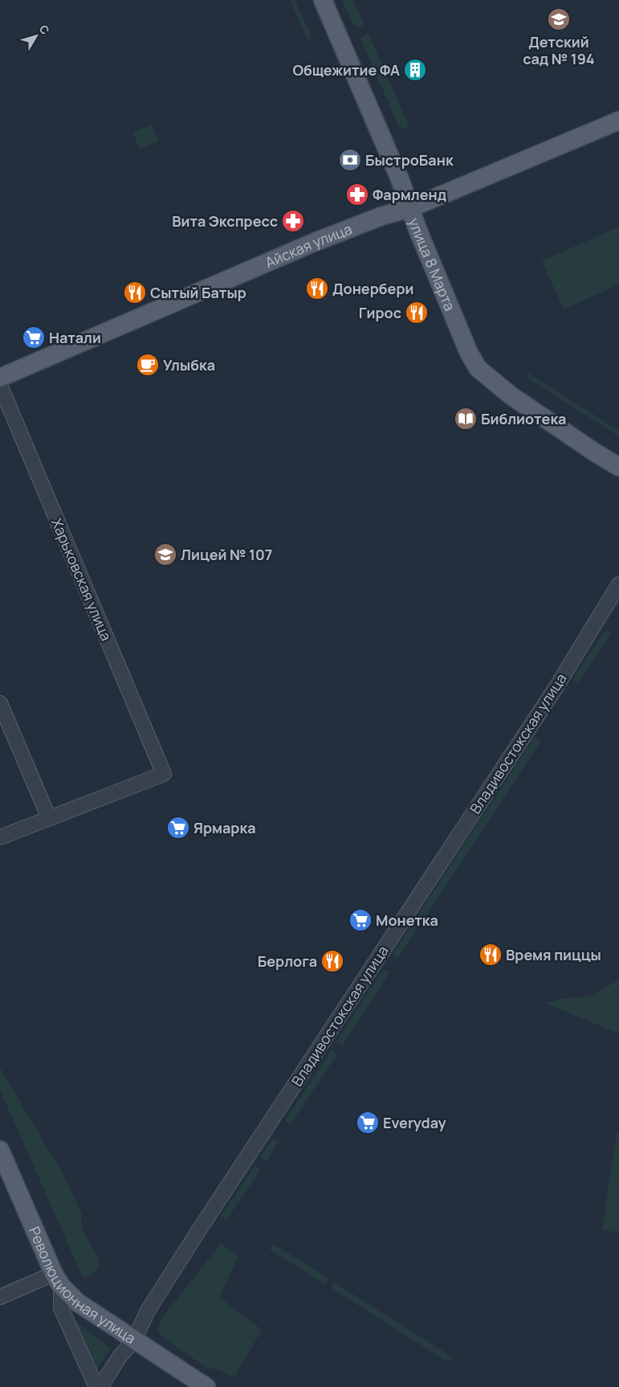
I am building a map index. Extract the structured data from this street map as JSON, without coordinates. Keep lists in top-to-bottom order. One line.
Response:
{"streets":{"main road":["Айская улица","улица 8 Марта","Революционная улица"],"street":["Харьковская улица","Владивостокская улица"]},"crossings":[["Айская улица","улица 8 Марта"],["Владивостокская улица","Революционная улица"]],"places":{"school or university":["Детский сад № 194","Лицей № 107"],"building":["Общежитие ФА"],"bank":["БыстроБанк"],"pharmacy":["Фармленд","Вита Экспресс"],"restaurant":["Донербери","Сытый Батыр","Гирос","Время пиццы","Берлога"],"supermarket":["Натали","Ярмарка","Монетка","Everyday"],"cafe":["Улыбка"],"library":["Библиотека"]},"north":"top right"}
